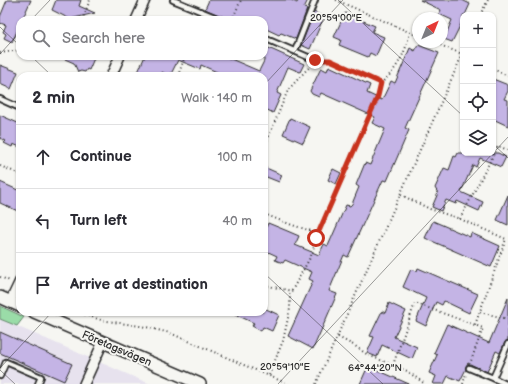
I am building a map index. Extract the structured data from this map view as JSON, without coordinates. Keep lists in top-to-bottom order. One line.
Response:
{"streets":{"street":["Företagsvägen"]},"north":"top right","page":{"map_buttons":["+","−"],"search":"Search here","heading":["2 min","Walk · 140 m"],"list":[["Continue","100 m"],["Turn left","40 m"],"Arrive at destination"]},"coordinates":["20°59'00\"E","20°59'10\"E","64°44'20\"N"]}
